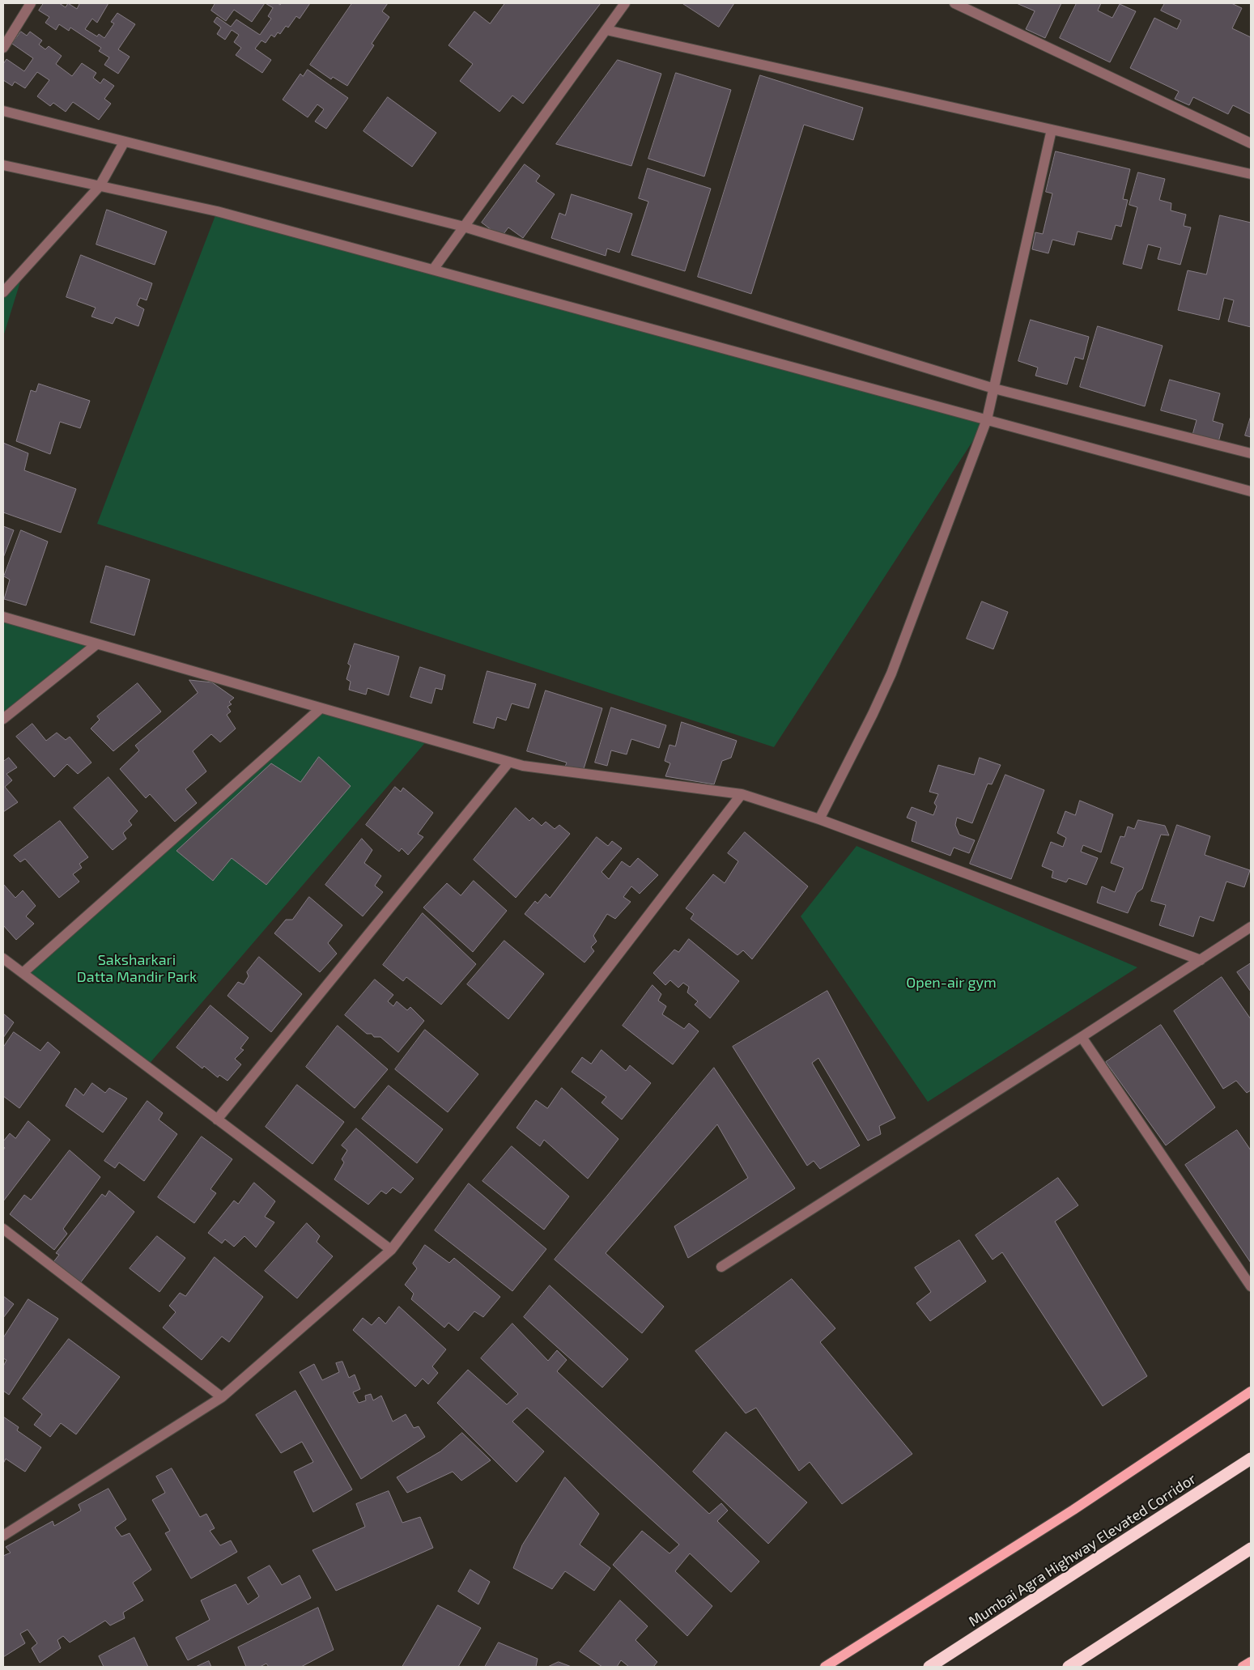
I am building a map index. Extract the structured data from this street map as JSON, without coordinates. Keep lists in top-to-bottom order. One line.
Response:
{"streets":{"highway":["Mumbai Agra Highway Elevated Corridor"]},"parks":["Saksharkari Datta Mandir Park","Open-air gym"]}
